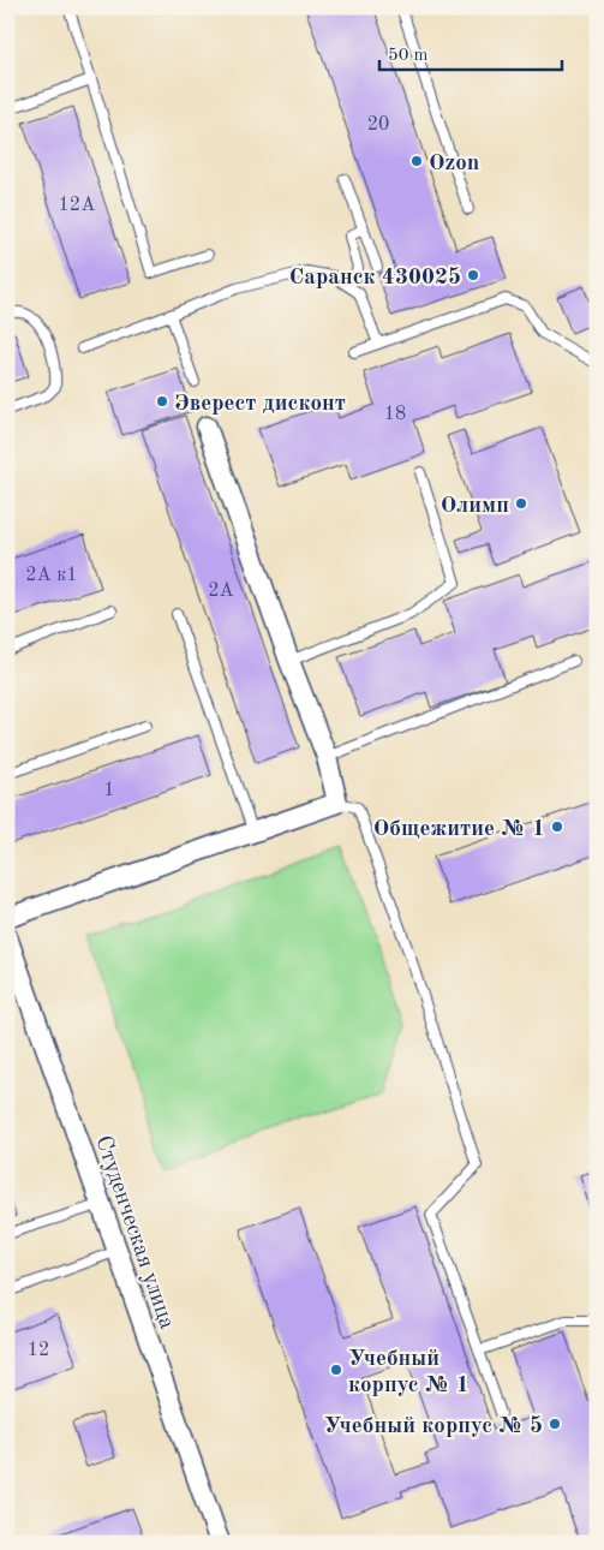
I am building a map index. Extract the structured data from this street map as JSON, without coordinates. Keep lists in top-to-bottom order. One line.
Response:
{"streets":{"street":["Студенческая улица"]},"places":["Ozon","Саранск 430025","Эверест дисконт","Олимп","Общежитие № 1","Учебный корпус № 1","Учебный корпус № 5"],"house_numbers":["20","12А","18","2А к1","2А","1","12"],"scale_bar":"50 m"}
